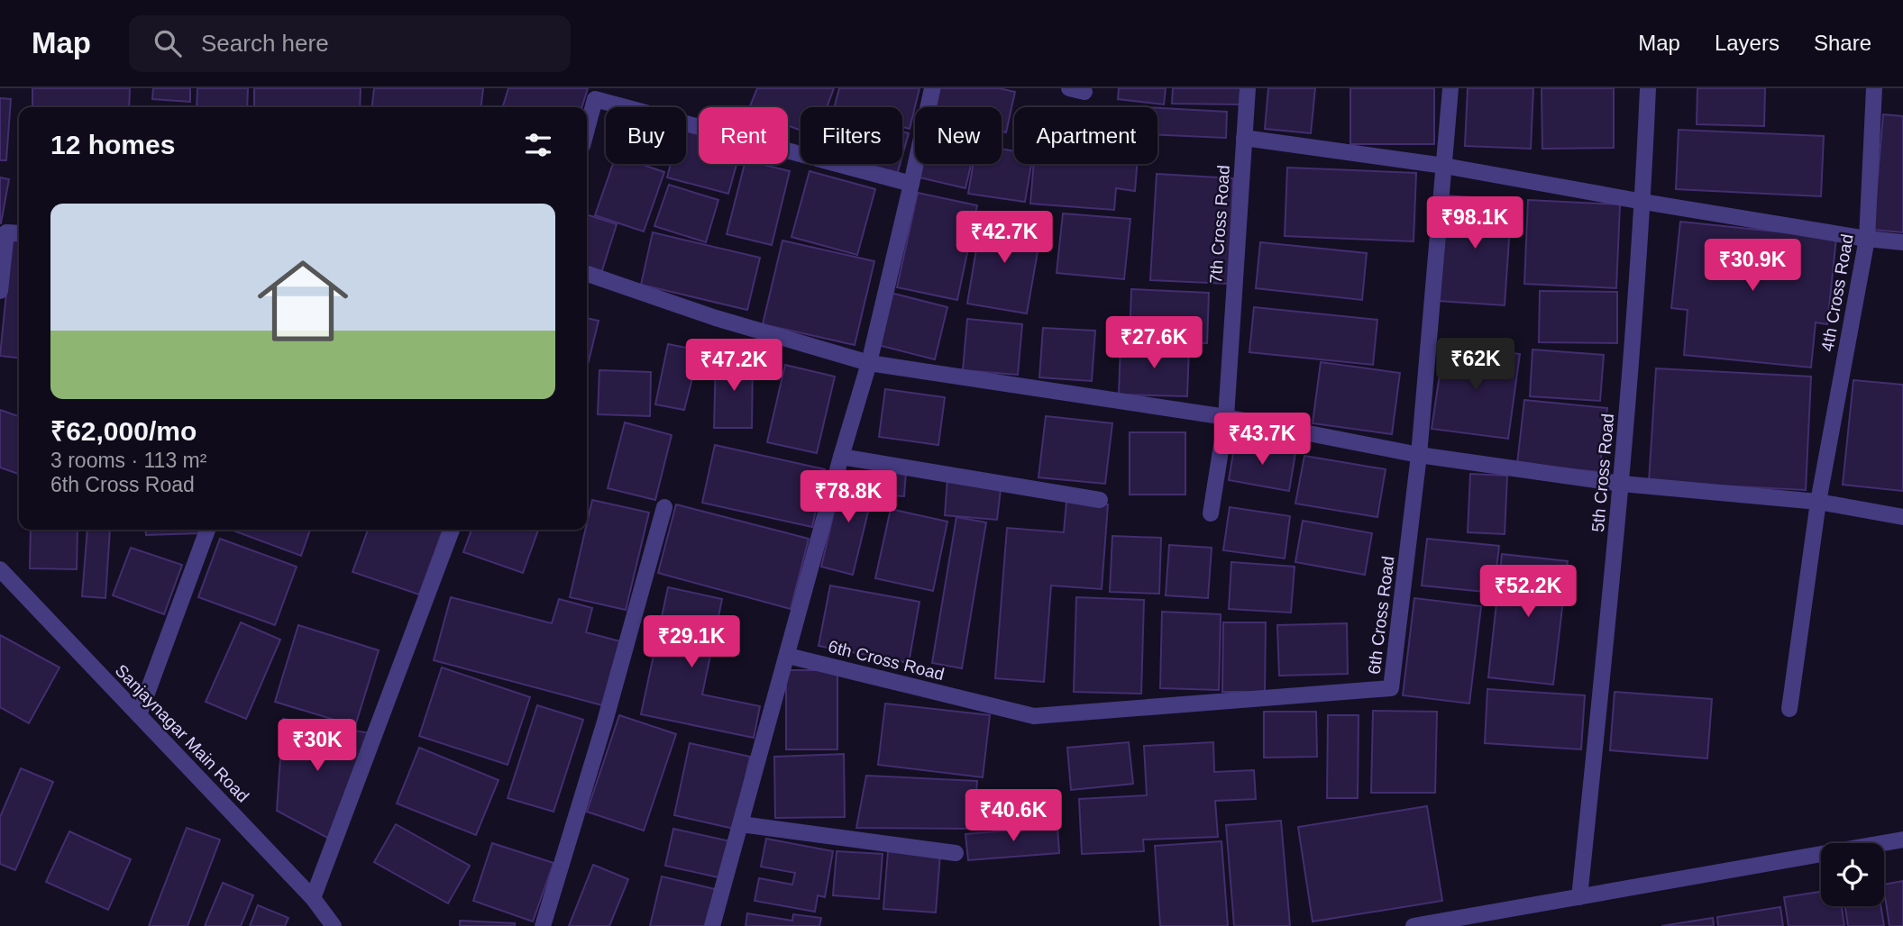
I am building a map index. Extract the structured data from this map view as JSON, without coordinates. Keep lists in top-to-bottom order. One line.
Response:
{"streets":{"street":["7th Cross Road","4th Cross Road","5th Cross Road","6th Cross Road","Sanjaynagar Main Road"]},"page":{"header":"Map","search":"Search here","nav":["Map","Layers","Share"],"chip":["Buy","Rent","Filters","New","Apartment"],"heading":"12 homes","list":[{"name":"₹62,000/mo","note":"3 rooms · 113 m² · 6th Cross Road"}],"price":["₹98.1K","₹42.7K","₹30.9K","₹27.6K","₹62K","₹47.2K","₹43.7K","₹78.8K","₹52.2K","₹29.1K","₹30K","₹40.6K"]}}
